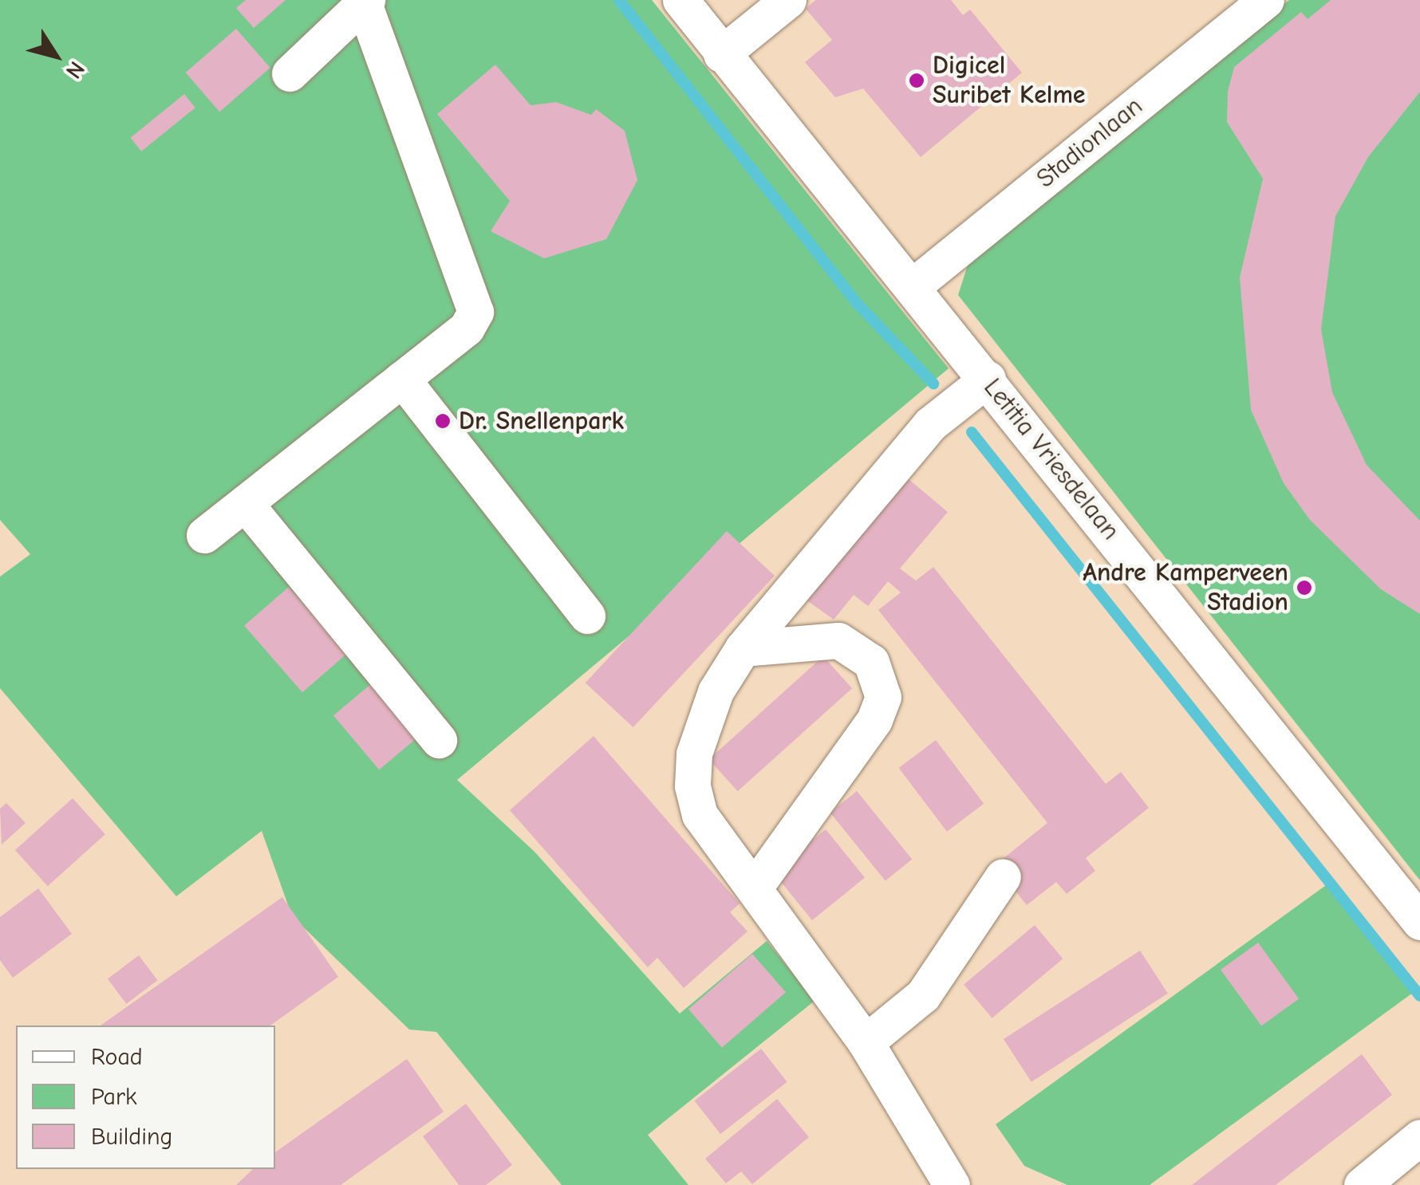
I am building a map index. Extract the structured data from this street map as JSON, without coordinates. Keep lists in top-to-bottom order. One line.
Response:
{"streets":{"street":["Stadionlaan","Letitia Vriesdelaan"]},"crossings":[["Stadionlaan","Letitia Vriesdelaan"]],"places":["Digicel Suribet Kelme","Dr. Snellenpark","Andre Kamperveen Stadion"],"legend":["Road","Park","Building"],"north":"bottom right"}
